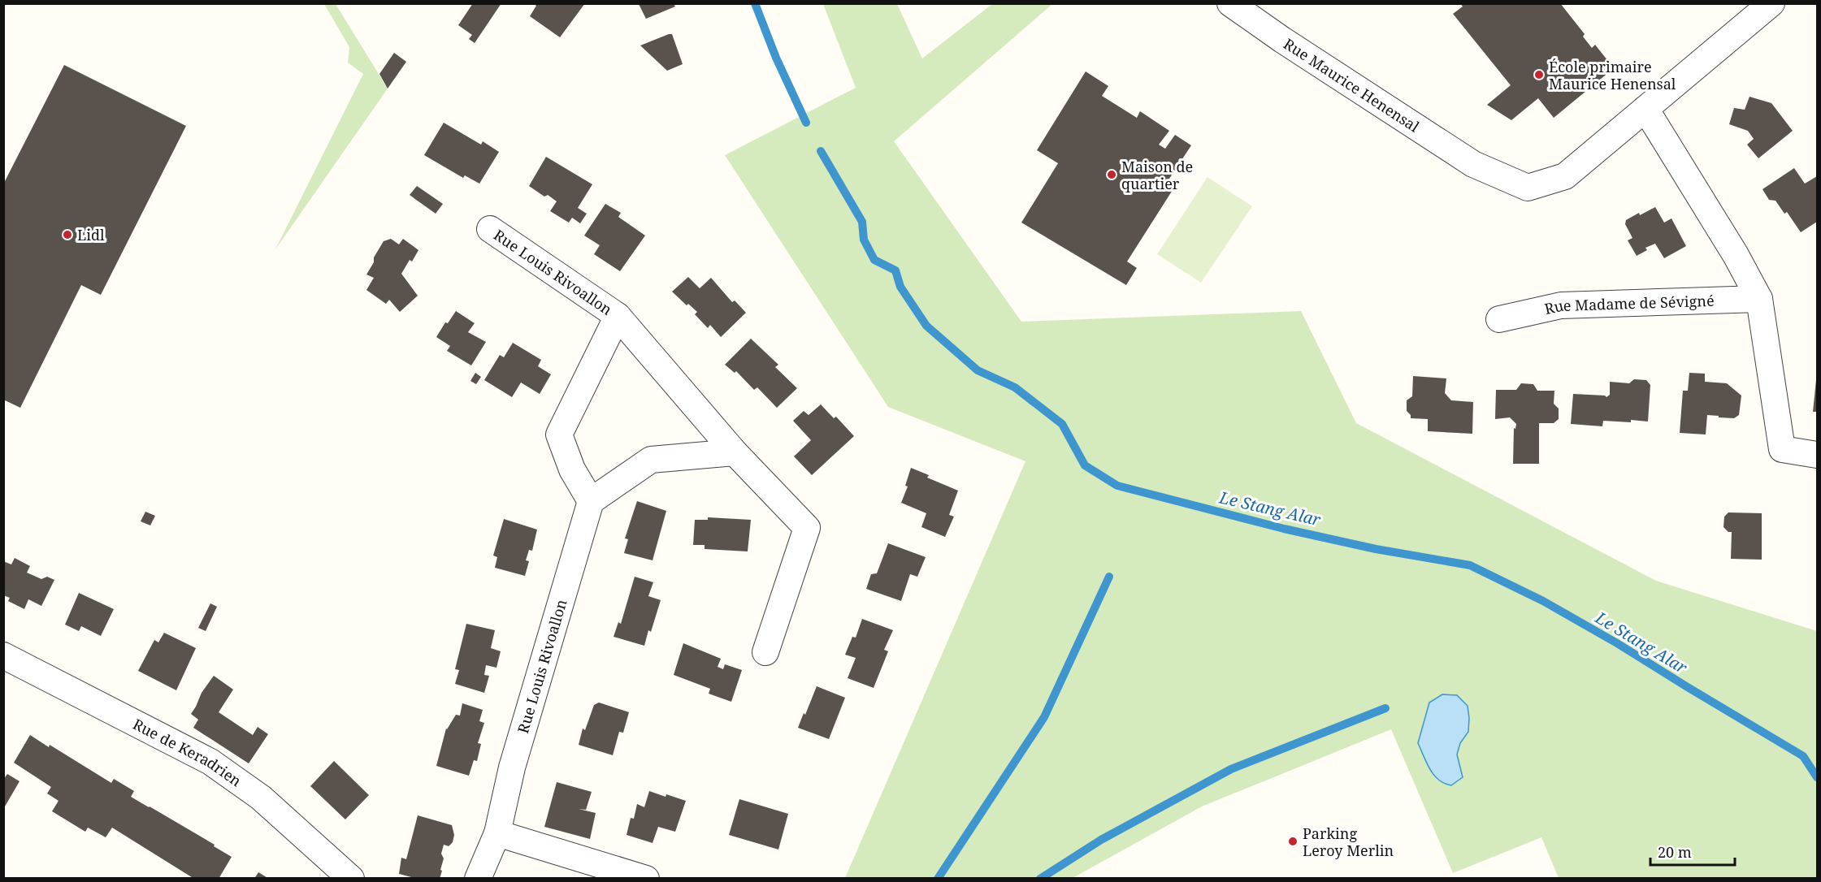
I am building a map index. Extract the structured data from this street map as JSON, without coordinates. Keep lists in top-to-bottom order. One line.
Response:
{"streets":{"street":["Rue Maurice Henensal","Rue Louis Rivoallon","Rue Madame de Sévigné","Rue de Keradrien"]},"water":["Le Stang Alar"],"places":["École primaire Maurice Henensal","Maison de quartier","Lidl","Parking Leroy Merlin"],"scale_bar":"20 m"}
